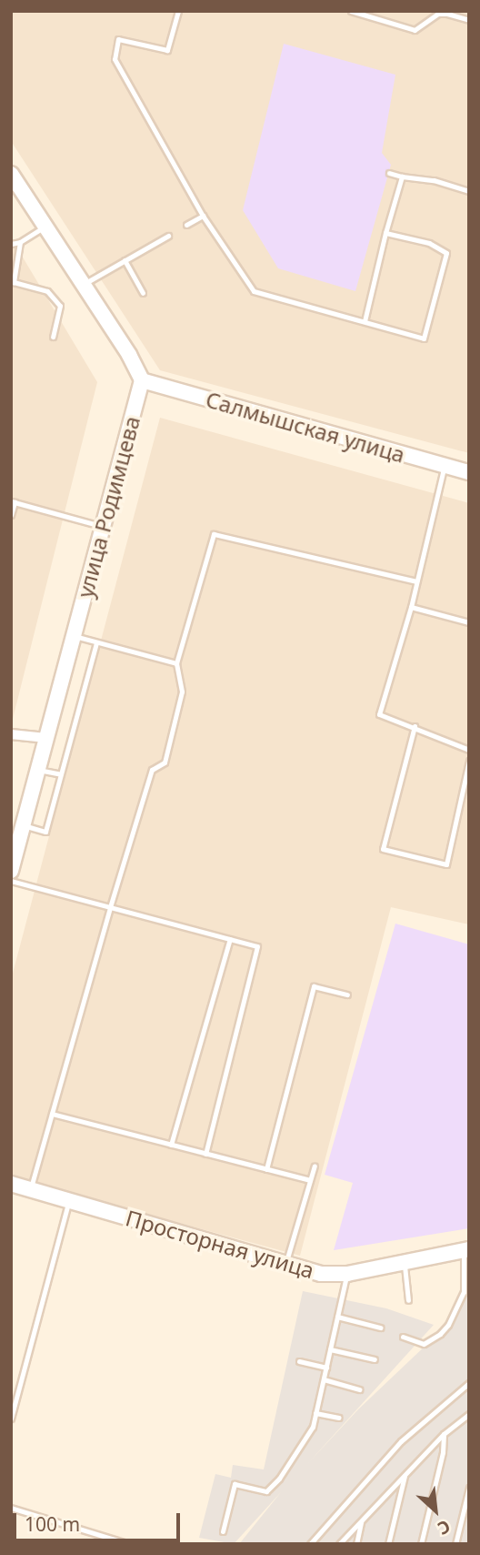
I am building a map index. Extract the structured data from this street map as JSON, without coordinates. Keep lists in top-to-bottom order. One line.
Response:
{"streets":{"street":["Салмышская улица","улица Родимцева","Просторная улица"]},"crossings":[["Салмышская улица","улица Родимцева"]],"scale_bar":"100 m","north":"bottom right"}
